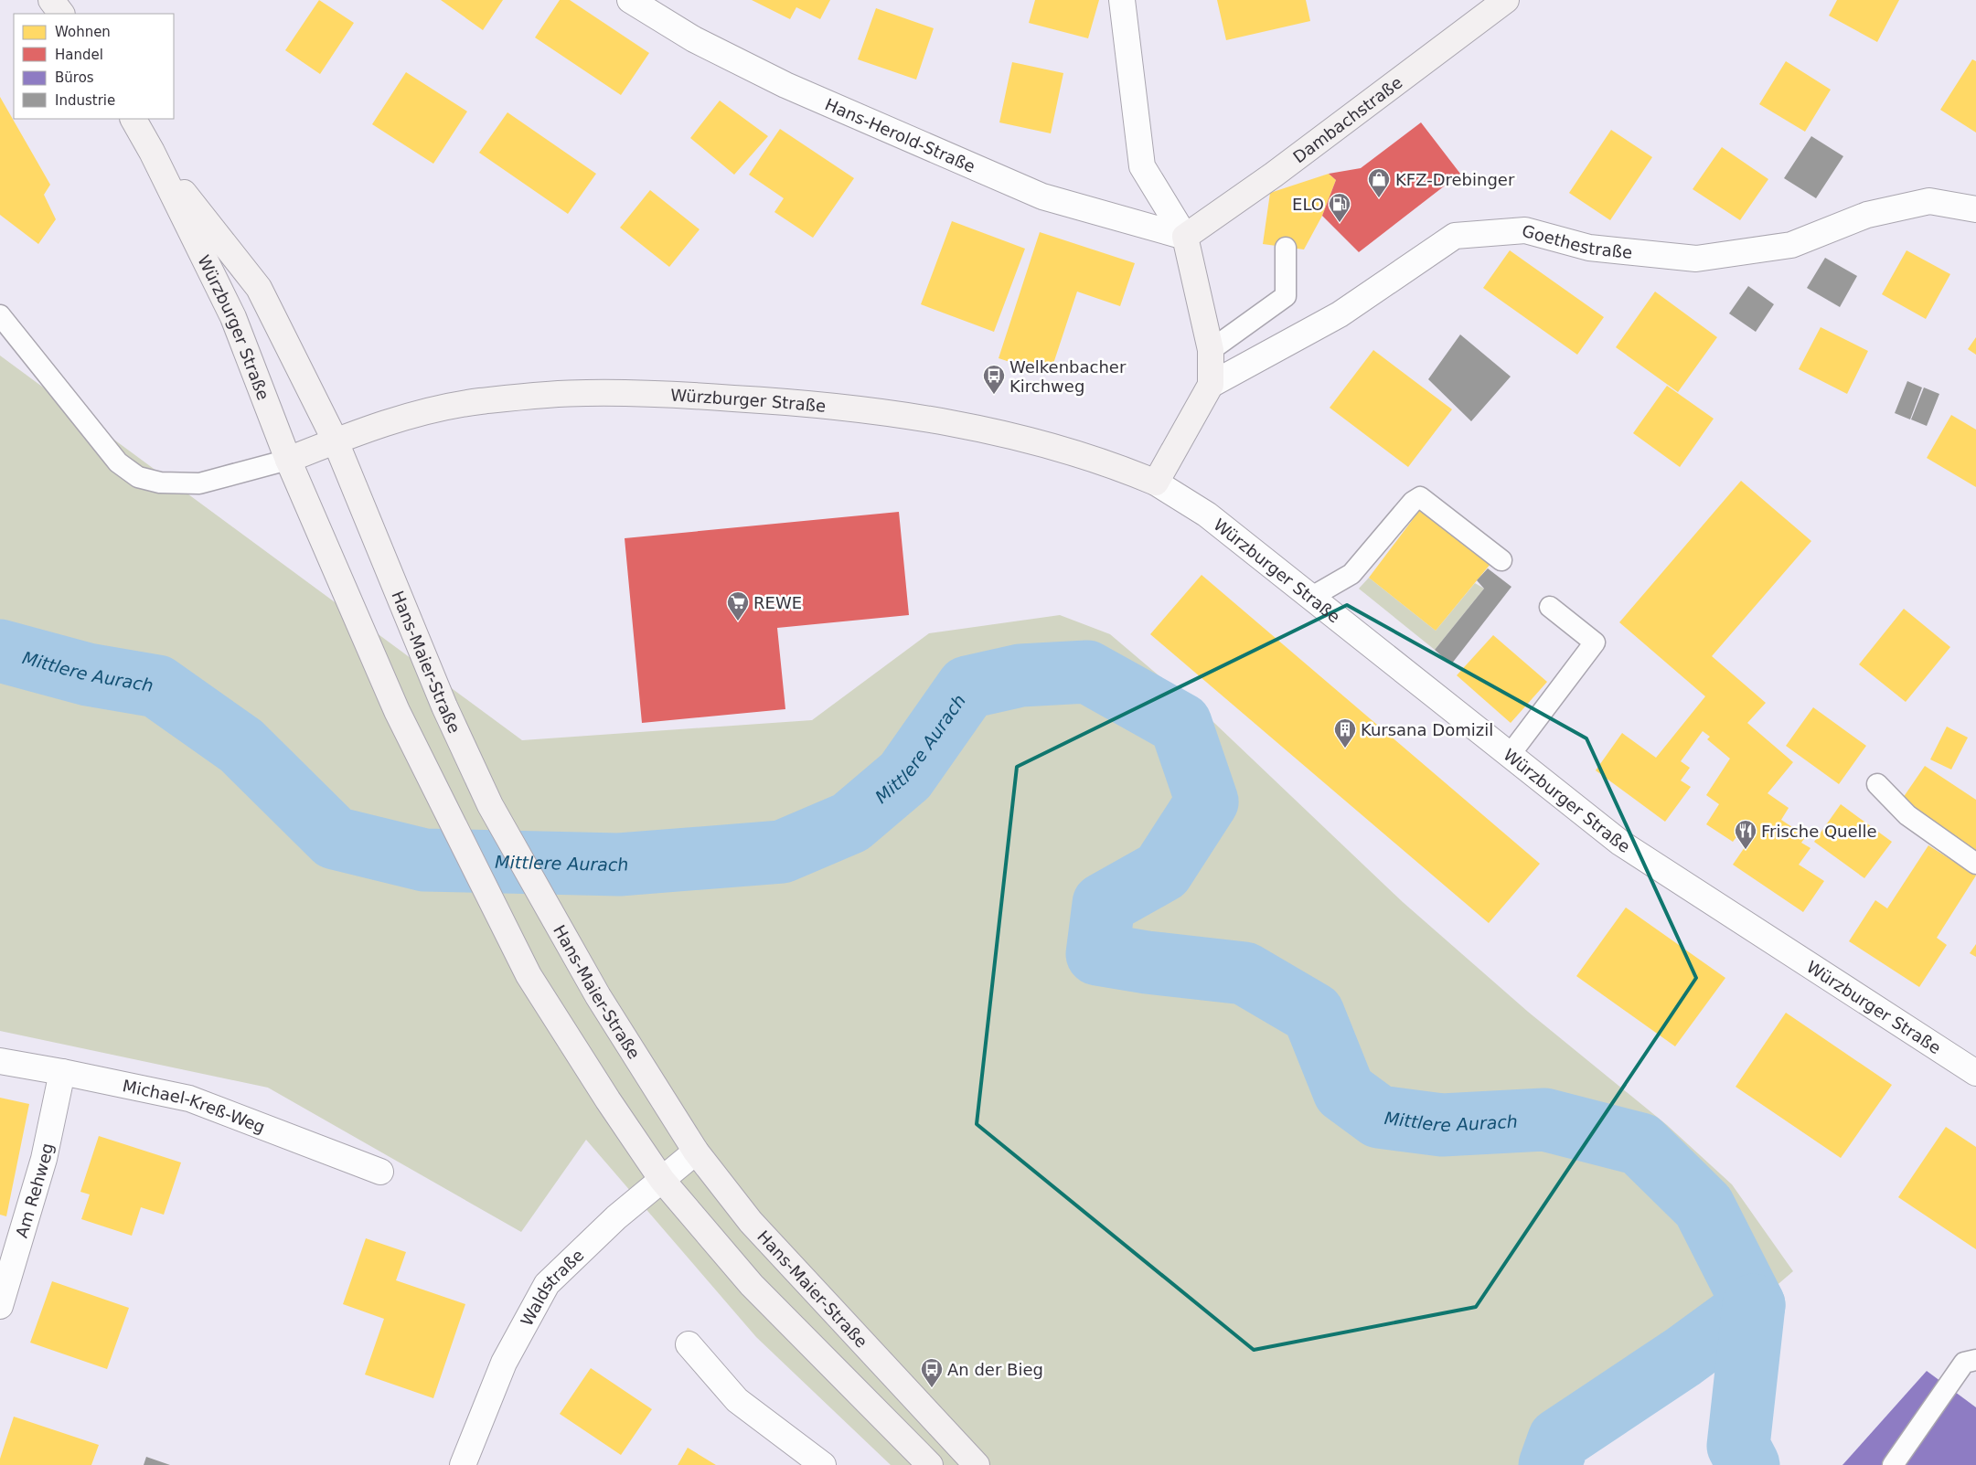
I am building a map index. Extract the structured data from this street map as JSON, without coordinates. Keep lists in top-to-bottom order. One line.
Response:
{"streets":{"street":["Dambachstraße","Hans-Herold-Straße","Goethestraße","Würzburger Straße","Hans-Maier-Straße","Michael-Kreß-Weg","Am Rehweg","Waldstraße"]},"crossings":[["Dambachstraße","Hans-Herold-Straße"],["Würzburger Straße","Hans-Maier-Straße"],["Hans-Maier-Straße","Waldstraße"],["Michael-Kreß-Weg","Am Rehweg"]],"water":["Mittlere Aurach"],"places":{"shop":["KFZ-Drebinger"],"fuel station":["ELO"],"bus stop":["Welkenbacher Kirchweg","An der Bieg"],"supermarket":["REWE"],"building":["Kursana Domizil"],"restaurant":["Frische Quelle"]},"legend":["Wohnen","Handel","Büros","Industrie"]}
